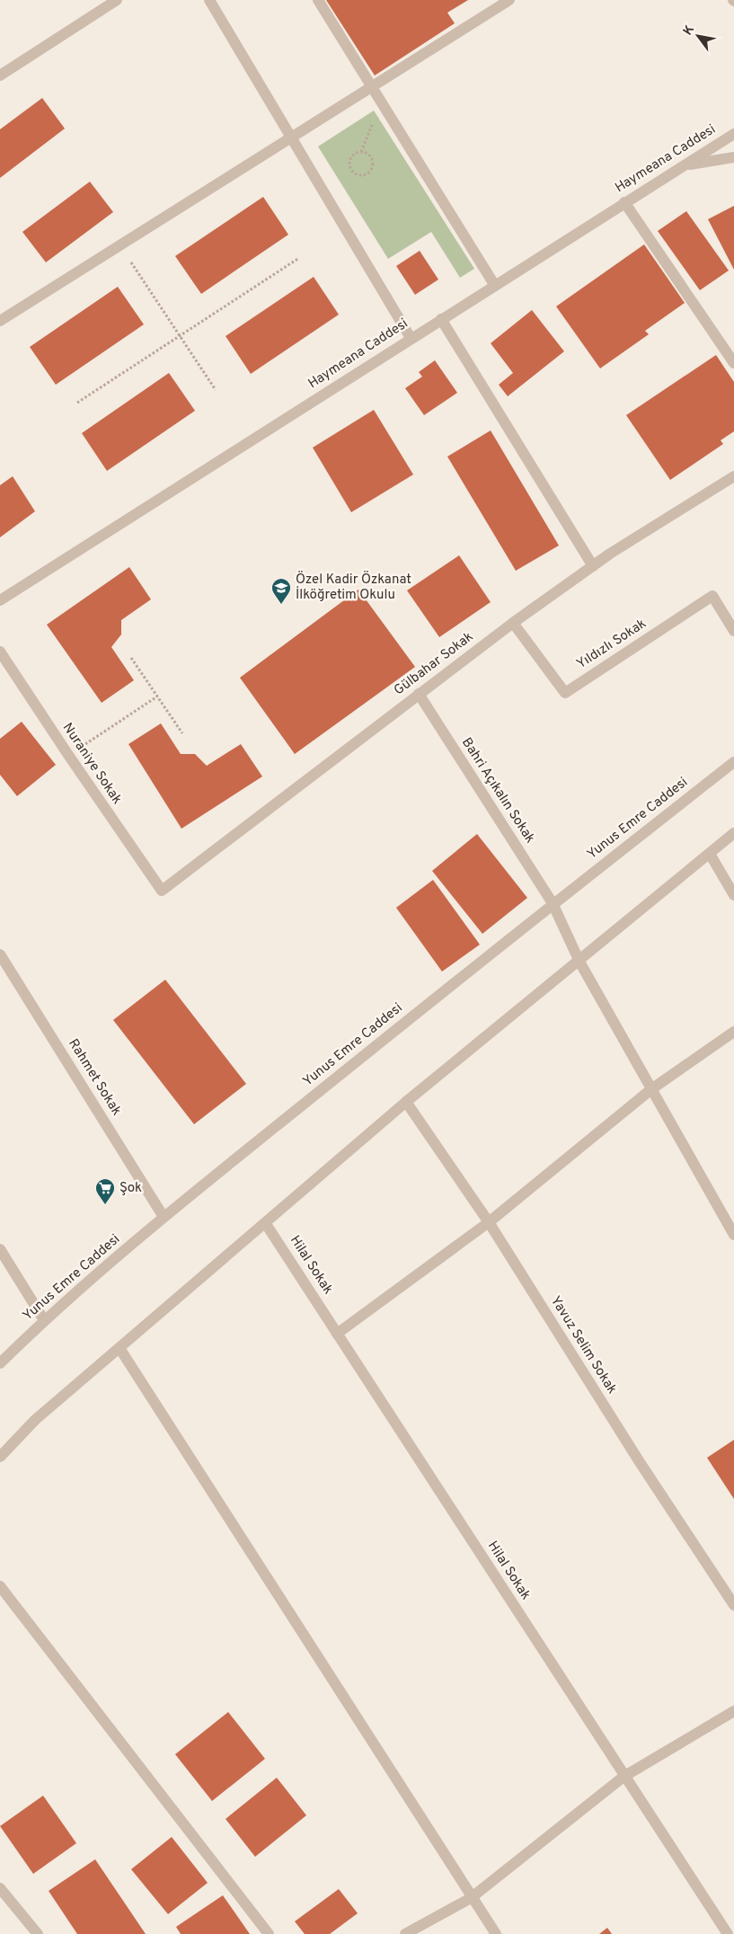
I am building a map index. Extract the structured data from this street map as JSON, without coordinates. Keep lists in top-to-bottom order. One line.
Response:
{"streets":{"street":["Haymeana Caddesi","Yıldızlı Sokak","Gülbahar Sokak","Nuraniye Sokak","Bahri Açıkalın Sokak","Yunus Emre Caddesi","Rahmet Sokak","Hilal Sokak","Yavuz Selim Sokak"]},"crossings":[["Yıldızlı Sokak","Gülbahar Sokak"],["Gülbahar Sokak","Nuraniye Sokak"],["Gülbahar Sokak","Bahri Açıkalın Sokak"],["Bahri Açıkalın Sokak","Yunus Emre Caddesi"],["Yunus Emre Caddesi","Rahmet Sokak"]],"places":{"school or university":["Özel Kadir Özkanat İlköğretim Okulu"],"supermarket":["Şok"]},"north":"top left"}
